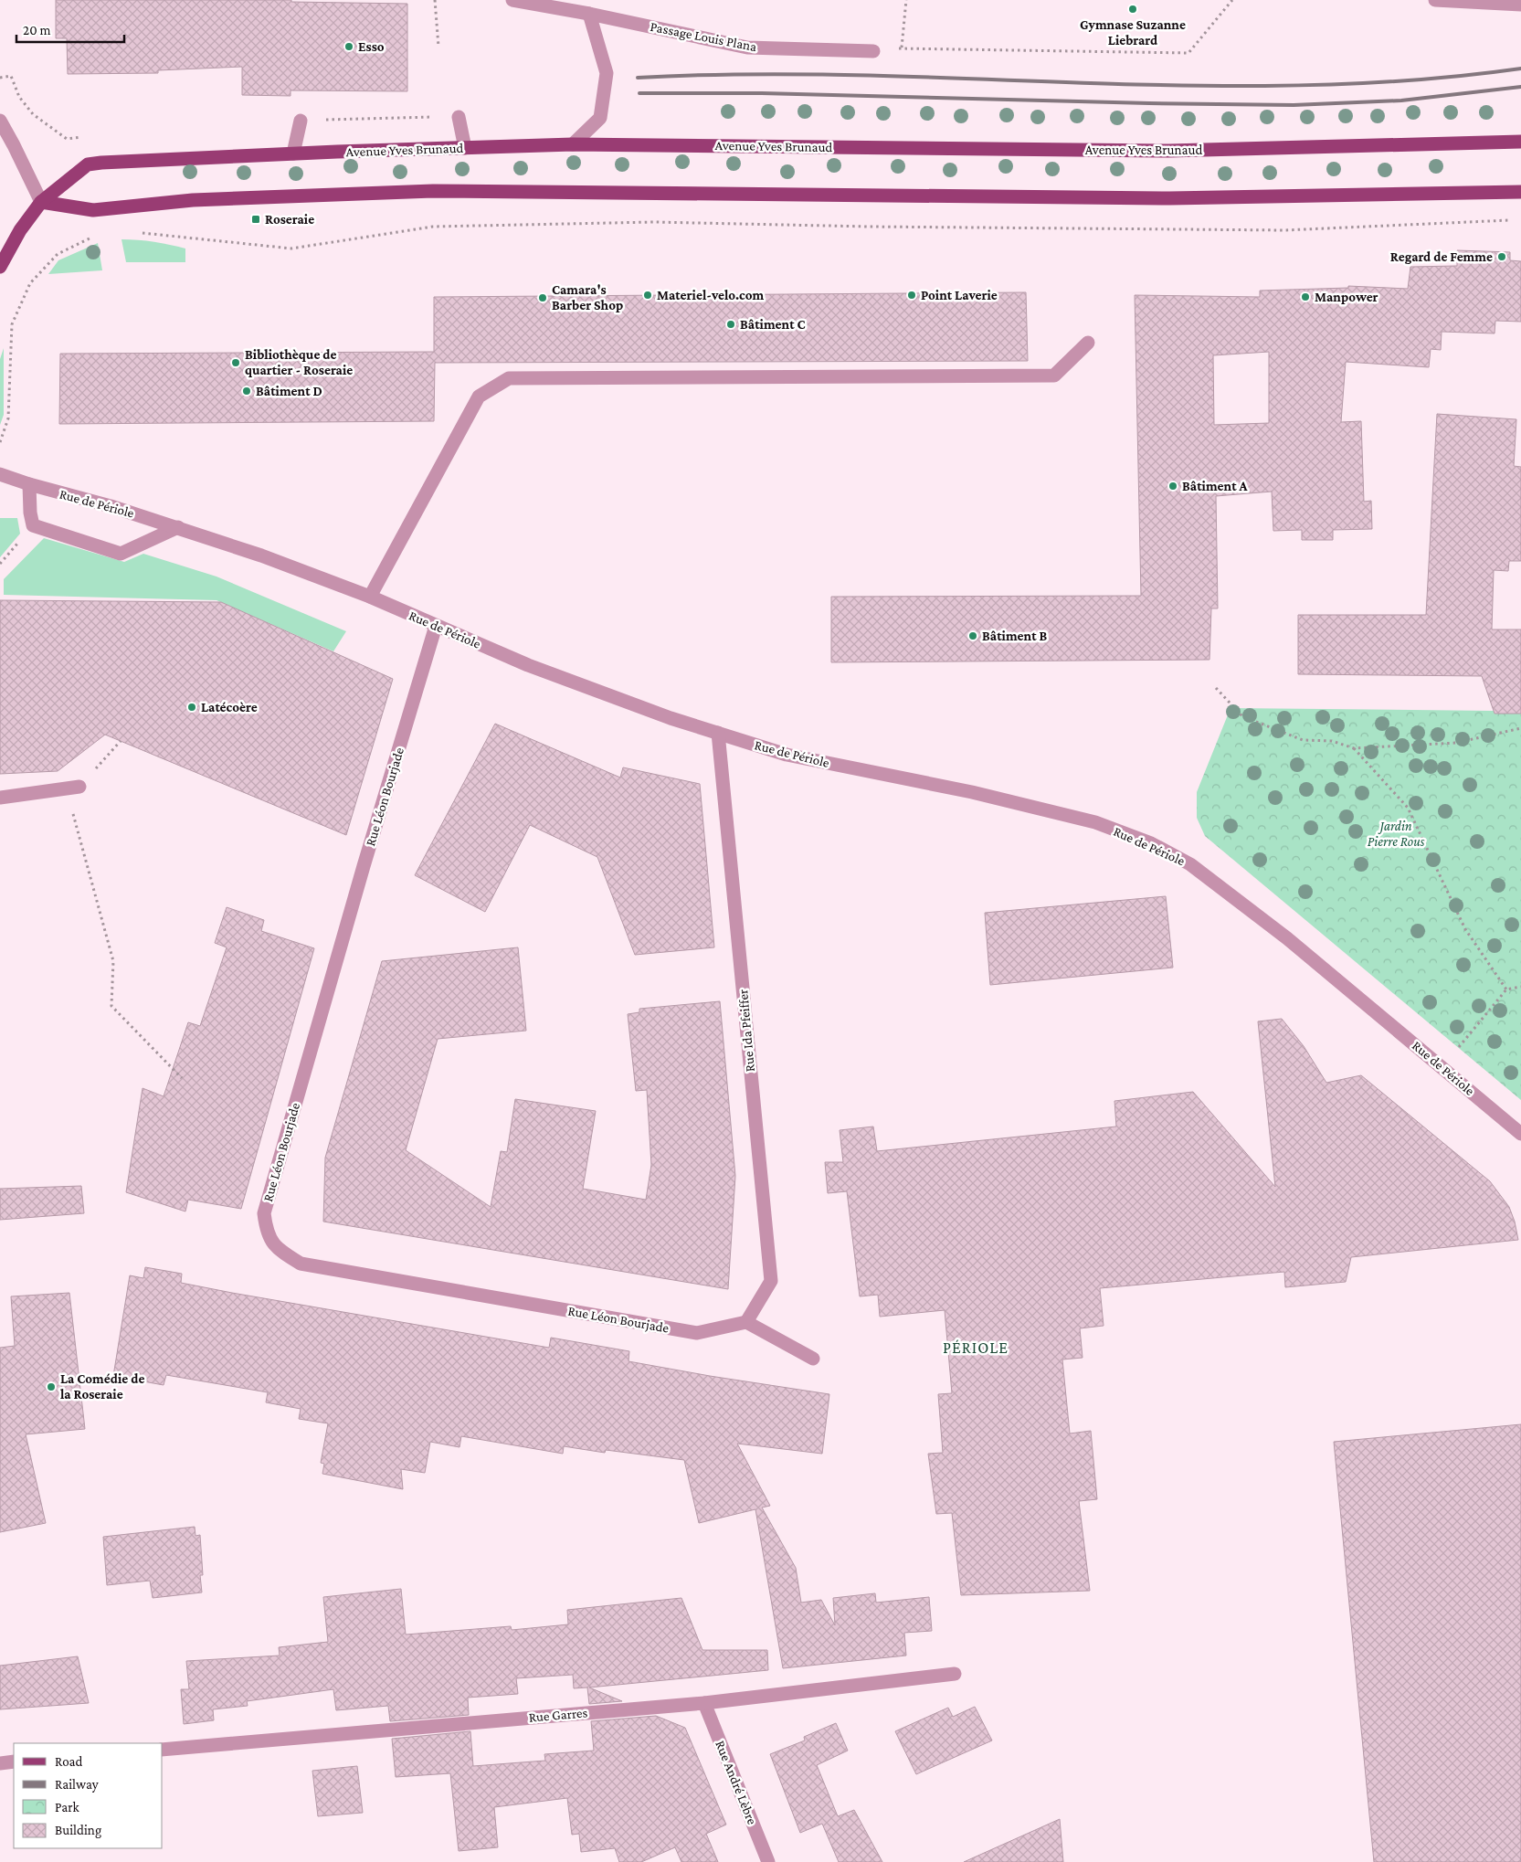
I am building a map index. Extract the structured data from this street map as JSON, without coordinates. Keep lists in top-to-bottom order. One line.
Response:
{"streets":{"main road":["Avenue Yves Brunaud"],"street":["Passage Louis Plana","Rue de Périole","Rue Léon Bourjade","Rue Ida Pfeiffer","Rue Garres","Rue André Lèbre"]},"crossings":[["Rue de Périole","Rue Léon Bourjade"],["Rue de Périole","Rue Ida Pfeiffer"],["Rue Léon Bourjade","Rue Ida Pfeiffer"],["Rue Garres","Rue André Lèbre"]],"districts":["PÉRIOLE"],"parks":["Jardin Pierre Rous"],"places":{"other":["Gymnase Suzanne Liebrard","Esso","Regard de Femme","Materiel-velo.com","Point Laverie","Manpower","Camara's Barber Shop","Bâtiment C","Bibliothèque de quartier - Roseraie","Bâtiment D","Bâtiment A","Bâtiment B","Latécoère","La Comédie de la Roseraie"],"transit":["Roseraie"]},"legend":["Road","Railway","Park","Building"],"scale_bar":"20 m"}
